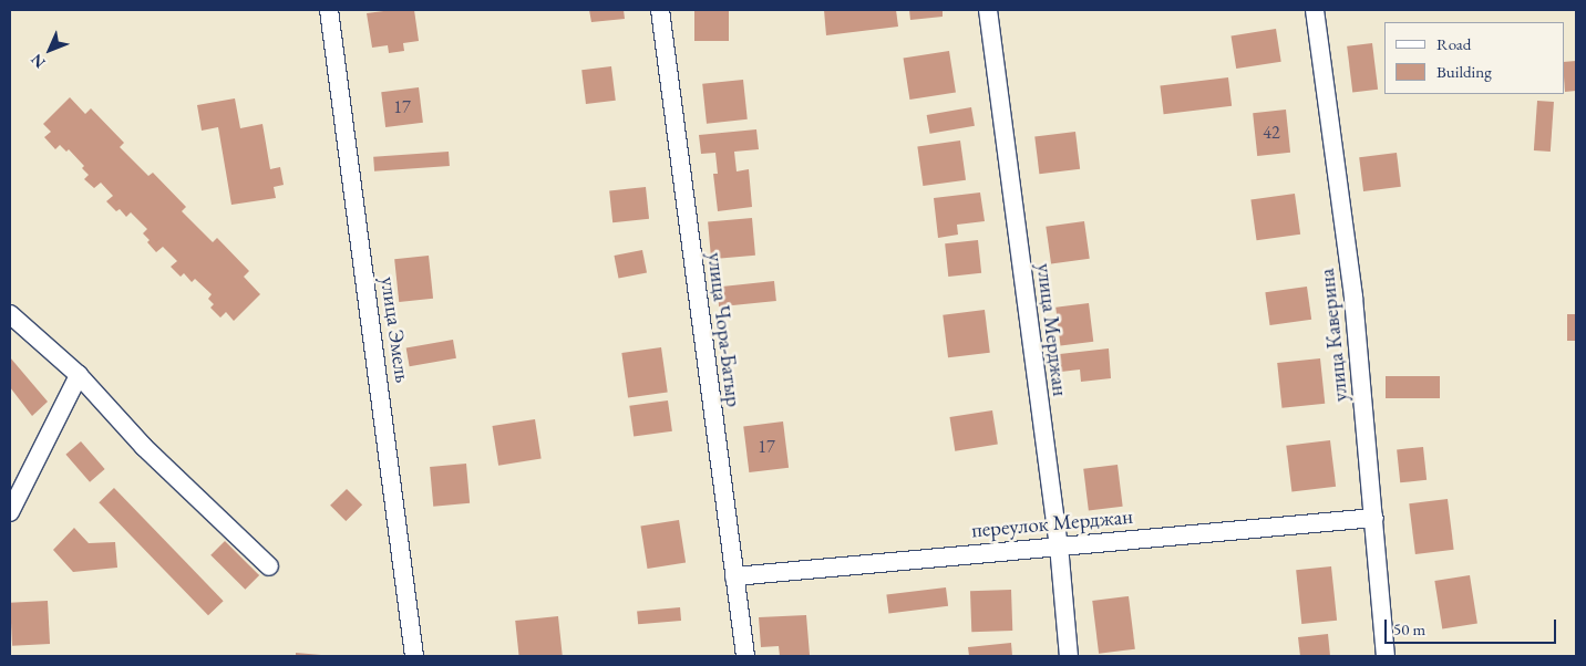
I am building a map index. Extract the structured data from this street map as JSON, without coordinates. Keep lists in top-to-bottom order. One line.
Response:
{"streets":{"street":["улица Эмель","улица Чора-Батыр","улица Мерджан","улица Каверина","переулок Мерджан"]},"crossings":[["улица Чора-Батыр","переулок Мерджан"],["улица Мерджан","переулок Мерджан"],["улица Каверина","переулок Мерджан"]],"house_numbers":["17","42","17"],"legend":["Road","Building"],"scale_bar":"50 m","north":"bottom left"}
